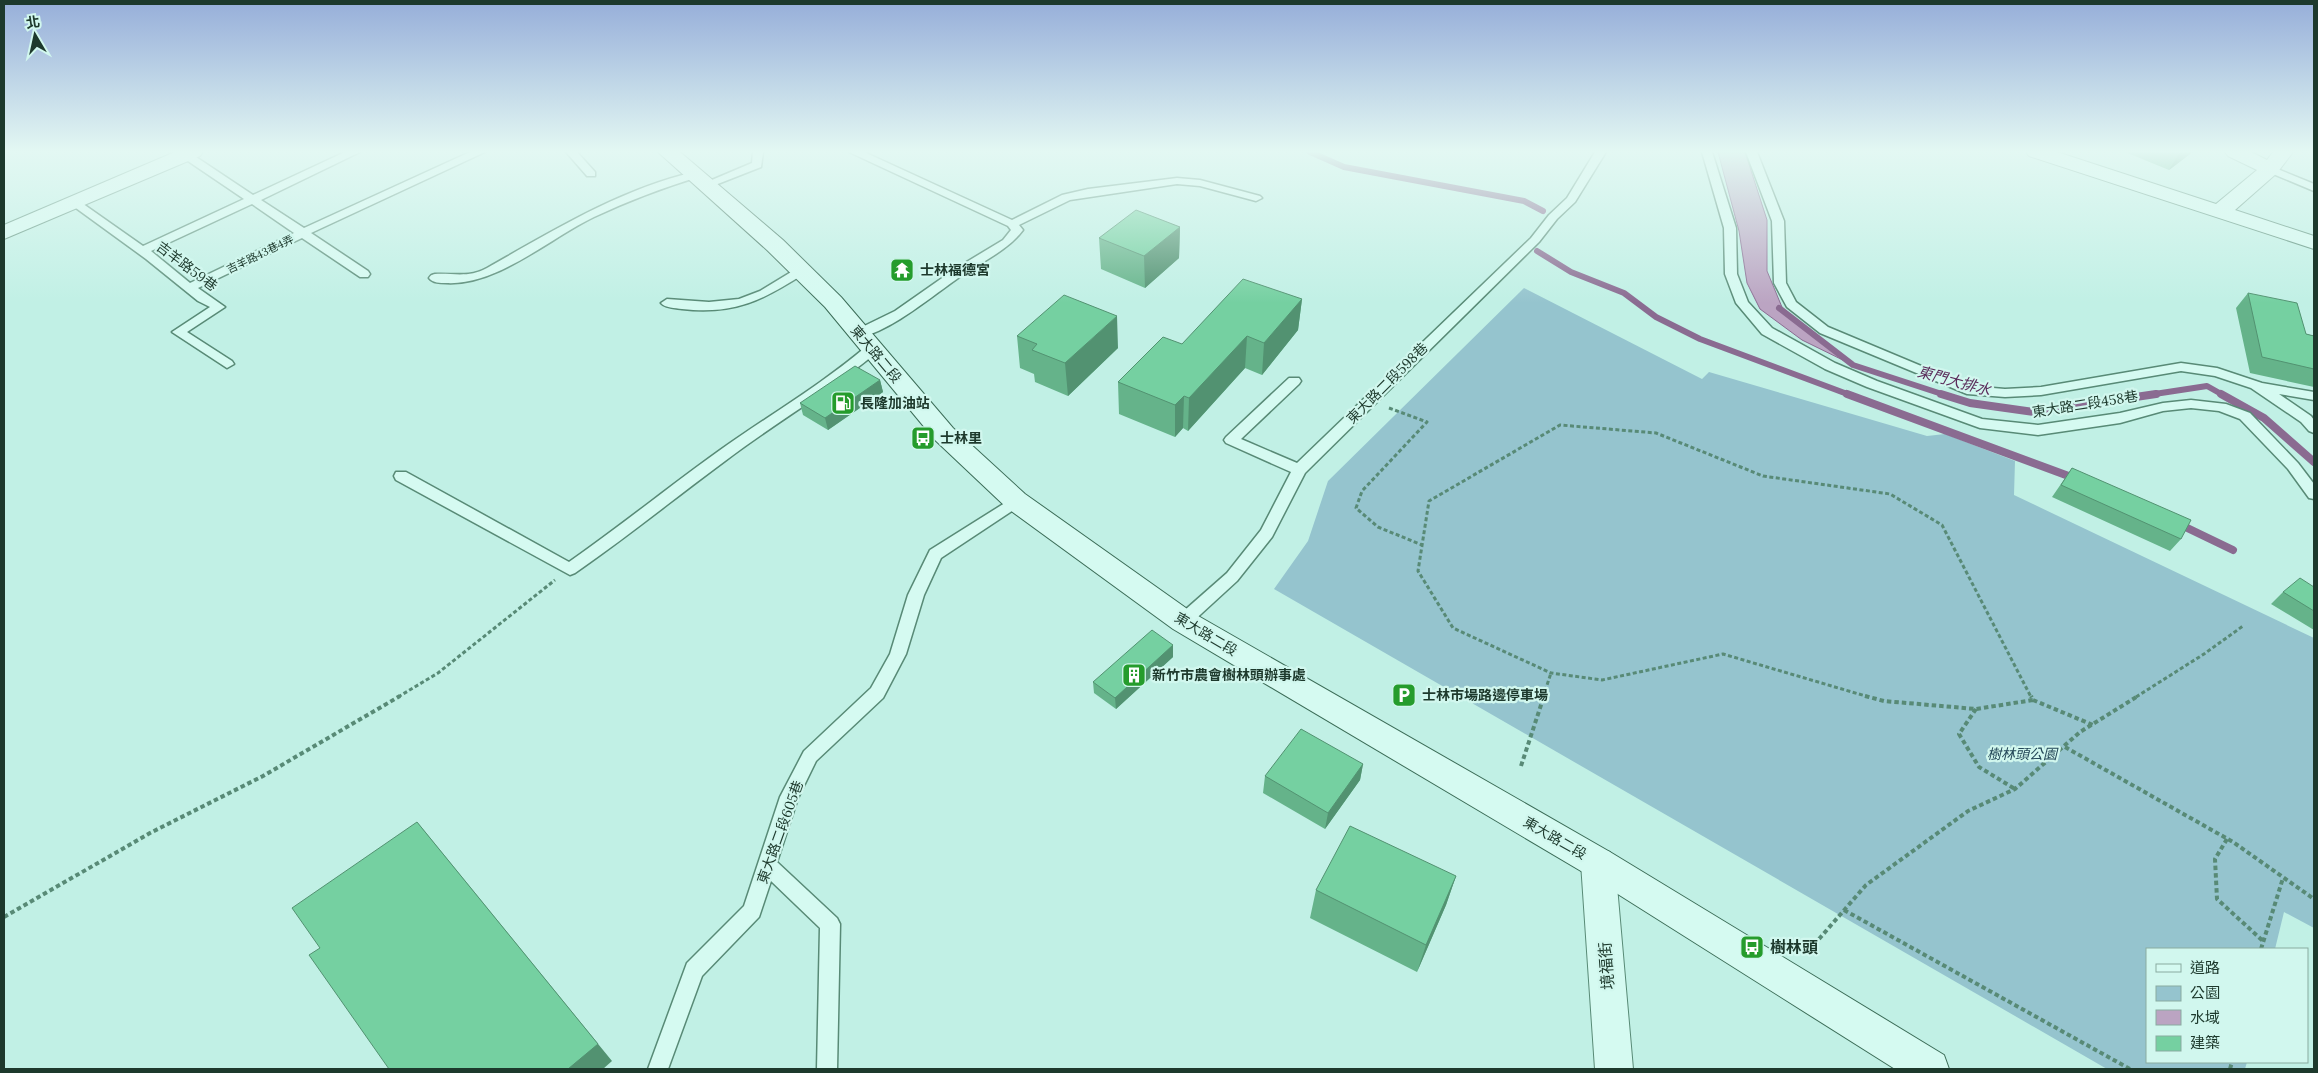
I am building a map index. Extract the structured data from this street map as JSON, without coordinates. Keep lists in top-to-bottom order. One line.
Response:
{"streets":{"main road":["東大路二段","境福街"],"lane":["吉羊路43巷4弄","吉羊路59巷","東大路二段598巷","東大路二段458巷","東大路二段605巷"]},"crossings":[["吉羊路43巷4弄","吉羊路59巷"],["東大路二段","東大路二段598巷"],["東大路二段","東大路二段605巷"],["東大路二段","境福街"]],"water":["東門大排水"],"parks":["樹林頭公園"],"places":{"temple":["士林福德宮"],"fuel station":["長隆加油站"],"bus stop":["士林里","樹林頭"],"building":["新竹市農會樹林頭辦事處"],"parking":["士林市場路邊停車場"]},"legend":["道路","公園","水域","建築"],"north":"top"}
